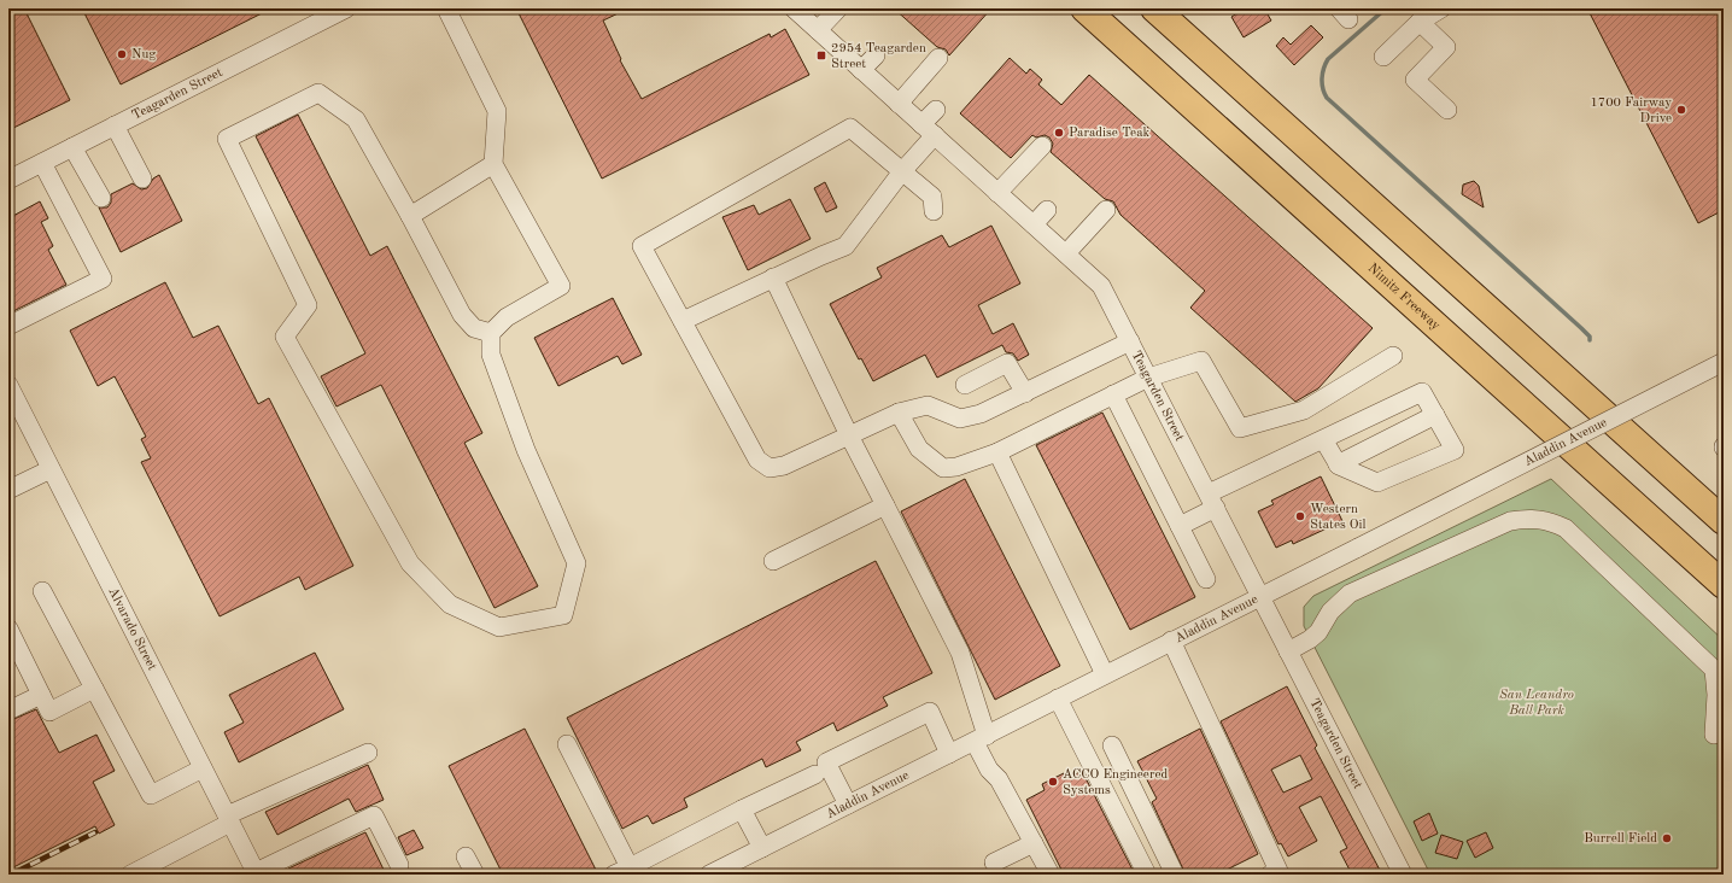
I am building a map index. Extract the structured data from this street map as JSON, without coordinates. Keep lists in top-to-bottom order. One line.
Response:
{"streets":{"highway":["Nimitz Freeway"],"street":["Teagarden Street","Aladdin Avenue","Alvarado Street"]},"crossings":[["Teagarden Street","Aladdin Avenue"]],"parks":["San Leandro Ball Park"],"places":{"other":["Nug","1700 Fairway Drive","Paradise Teak","Western States Oil","ACCO Engineered Systems","Burrell Field"],"transit":["2954 Teagarden Street"]}}
